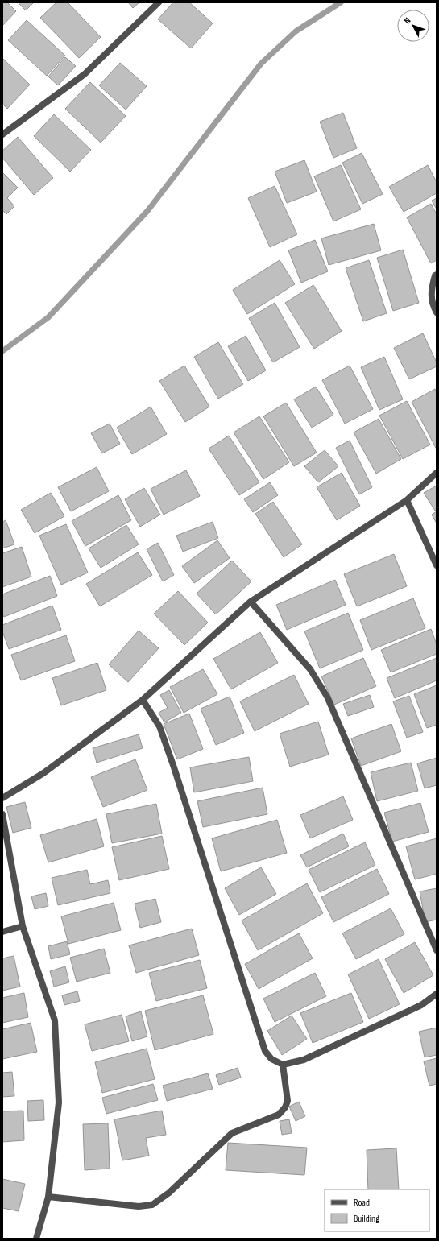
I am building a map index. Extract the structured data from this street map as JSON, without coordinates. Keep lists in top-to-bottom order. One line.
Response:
{"legend":["Road","Building"],"north":"top left"}
